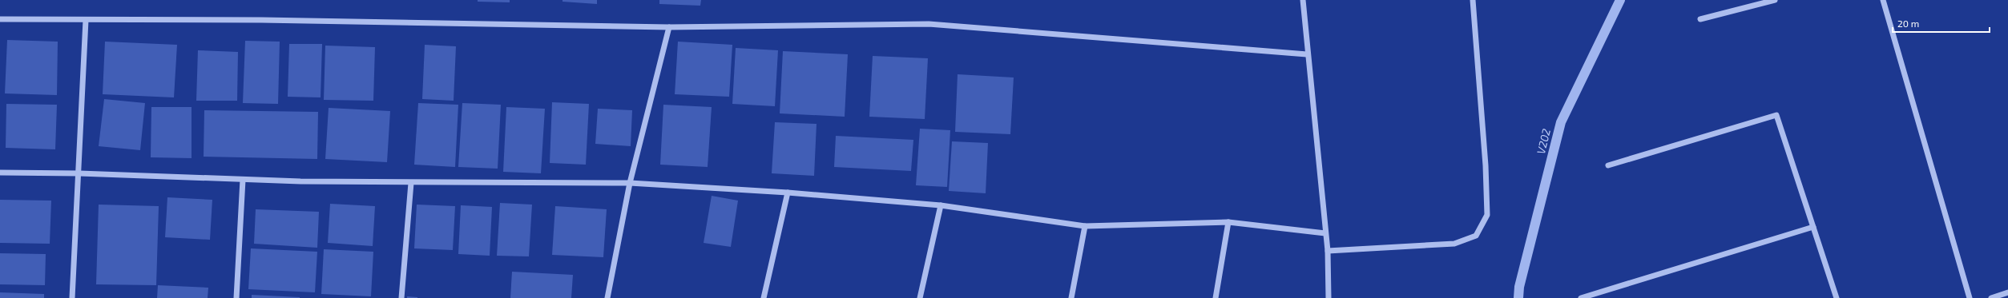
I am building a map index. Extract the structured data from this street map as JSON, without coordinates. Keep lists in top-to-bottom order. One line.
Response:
{"water":["V202"],"scale_bar":"20 m"}
